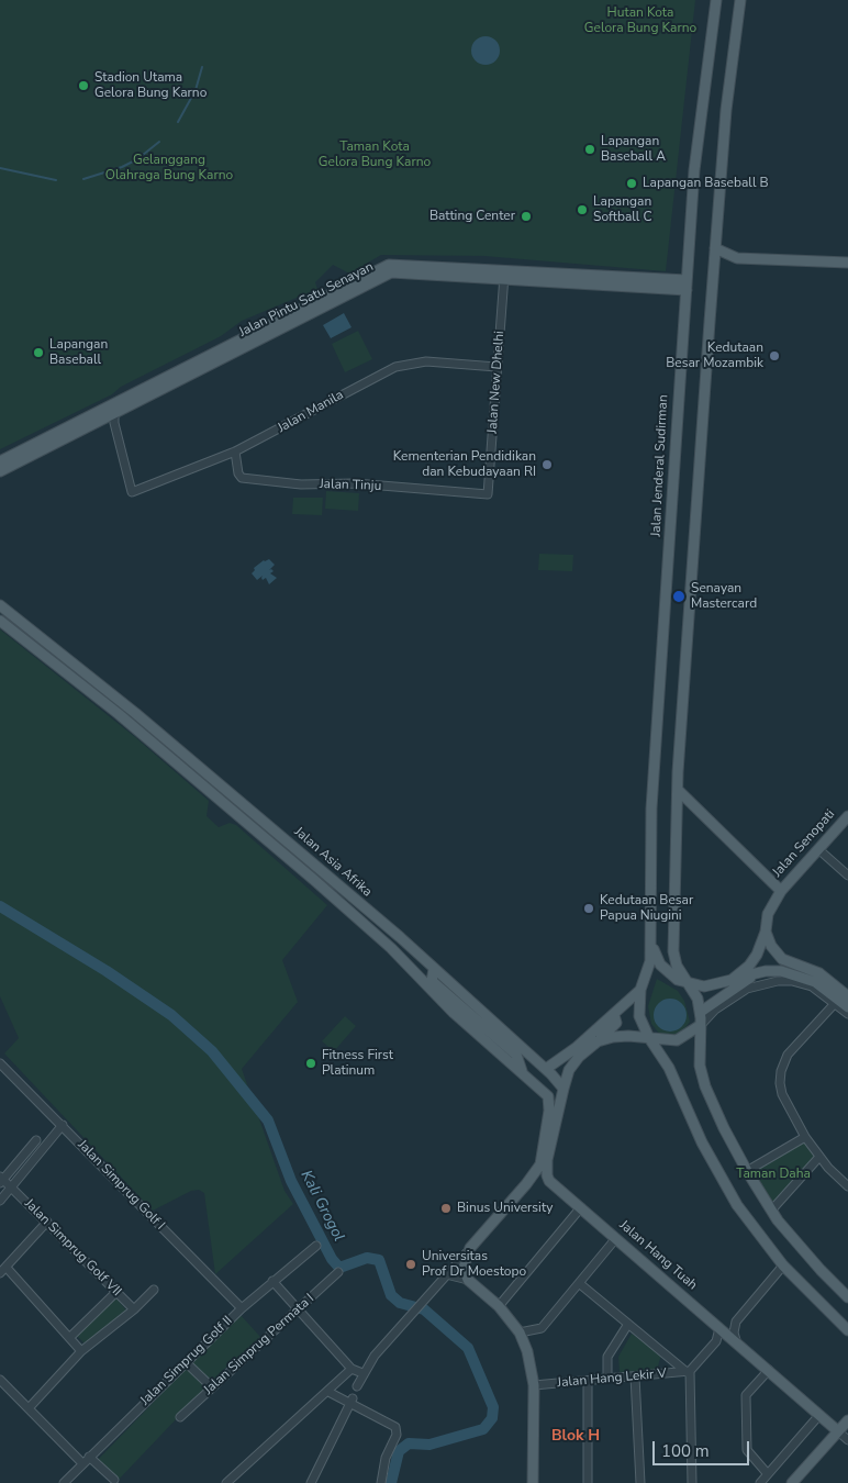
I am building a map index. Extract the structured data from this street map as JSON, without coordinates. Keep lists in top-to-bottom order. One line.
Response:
{"streets":{"main road":["Jalan Pintu Satu Senayan","Jalan Jenderal Sudirman","Jalan Senopati","Jalan Asia Afrika","Jalan Hang Tuah"],"street":["Jalan New Dhelhi","Jalan Manila","Jalan Tinju","Jalan Simprug Golf I","Jalan Simprug Golf VII","Jalan Simprug Permata I","Jalan Simprug Golf II","Jalan Hang Lekir V"]},"crossings":[["Jalan Pintu Satu Senayan","Jalan New Dhelhi"],["Jalan Pintu Satu Senayan","Jalan Manila"],["Jalan Pintu Satu Senayan","Jalan Jenderal Sudirman"],["Jalan New Dhelhi","Jalan Manila"],["Jalan New Dhelhi","Jalan Tinju"],["Jalan Manila","Jalan Tinju"],["Jalan Simprug Golf I","Jalan Simprug Golf II"]],"districts":["Blok H"],"water":["Kali Grogol"],"parks":["Hutan Kota Gelora Bung Karno","Taman Kota Gelora Bung Karno","Gelanggang Olahraga Bung Karno","Taman Daha"],"places":["Stadion Utama Gelora Bung Karno","Lapangan Baseball A","Lapangan Baseball B","Lapangan Softball C","Batting Center","Lapangan Baseball","Kedutaan Besar Mozambik","Kementerian Pendidikan dan Kebudayaan RI","Senayan Mastercard","Kedutaan Besar Papua Niugini","Fitness First Platinum","Binus University","Universitas Prof Dr Moestopo"],"scale_bar":"100 m"}
